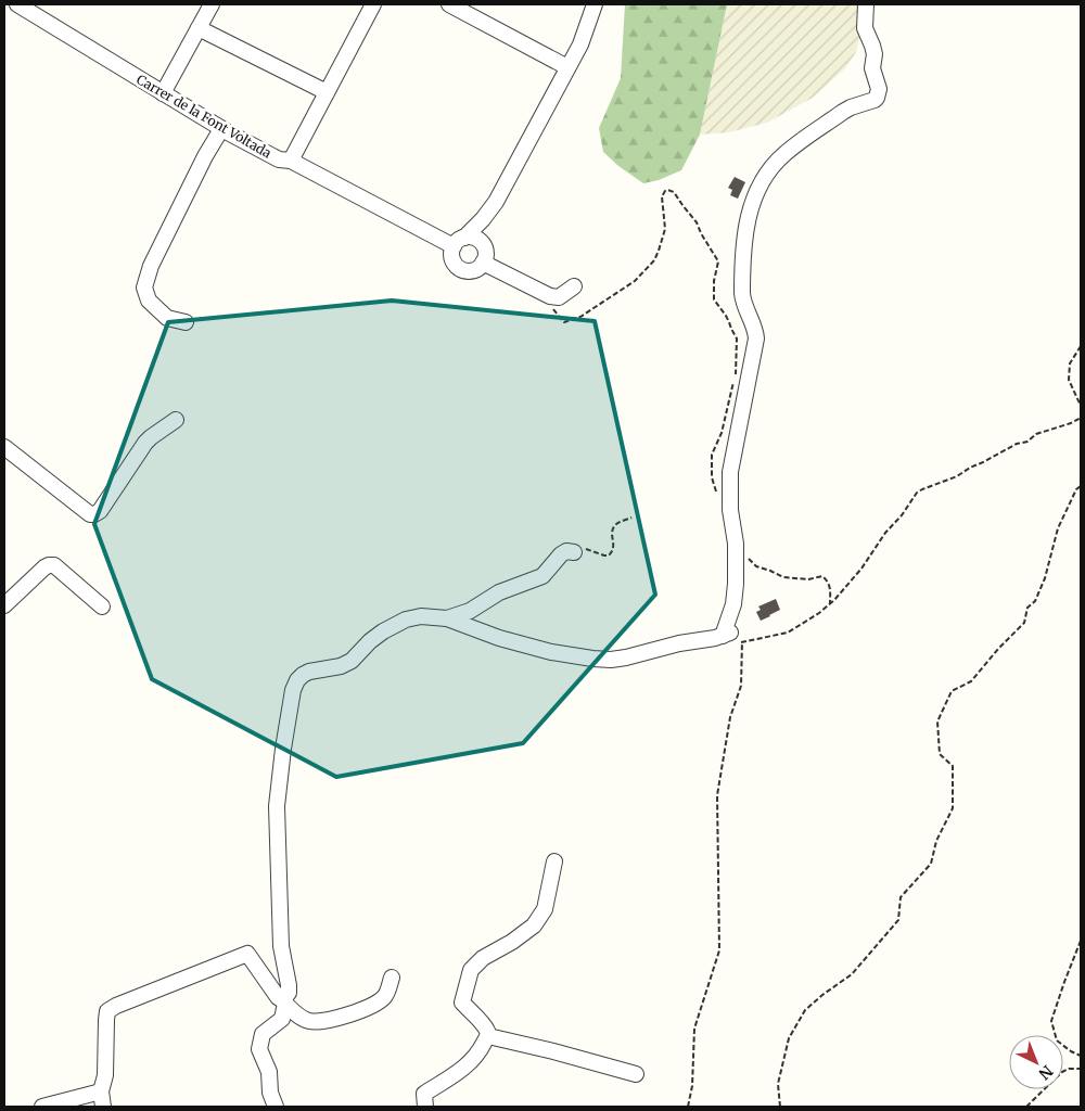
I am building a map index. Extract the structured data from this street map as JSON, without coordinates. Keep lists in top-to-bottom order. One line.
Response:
{"streets":{"street":["Carrer de la Font Voltada"]},"north":"bottom right"}
